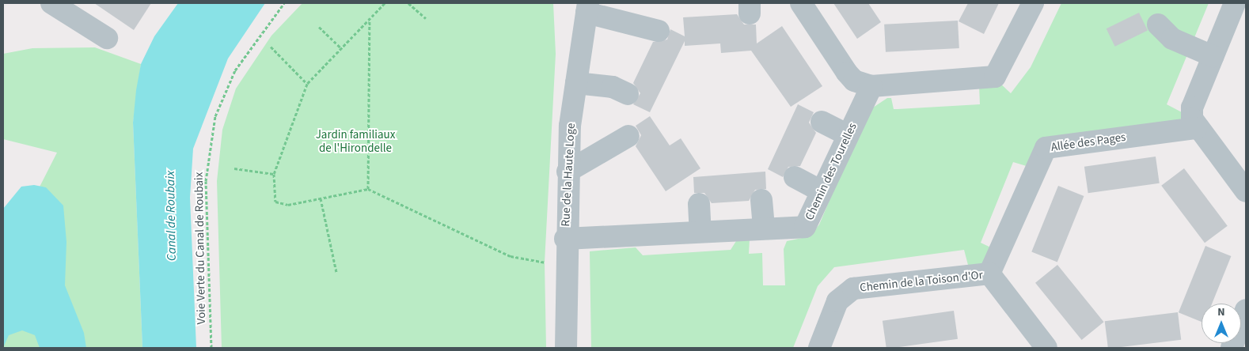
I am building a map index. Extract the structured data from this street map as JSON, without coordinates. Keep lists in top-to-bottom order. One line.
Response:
{"streets":{"street":["Allée des Pages","Chemin des Tourelles","Rue de la Haute Loge","Chemin de la Toison d'Or"],"path":["Voie Verte du Canal de Roubaix"]},"crossings":[["Allée des Pages","Chemin de la Toison d'Or"],["Chemin des Tourelles","Rue de la Haute Loge"]],"water":["Canal de Roubaix"],"parks":["Jardin familiaux de l'Hirondelle"],"north":"top"}
